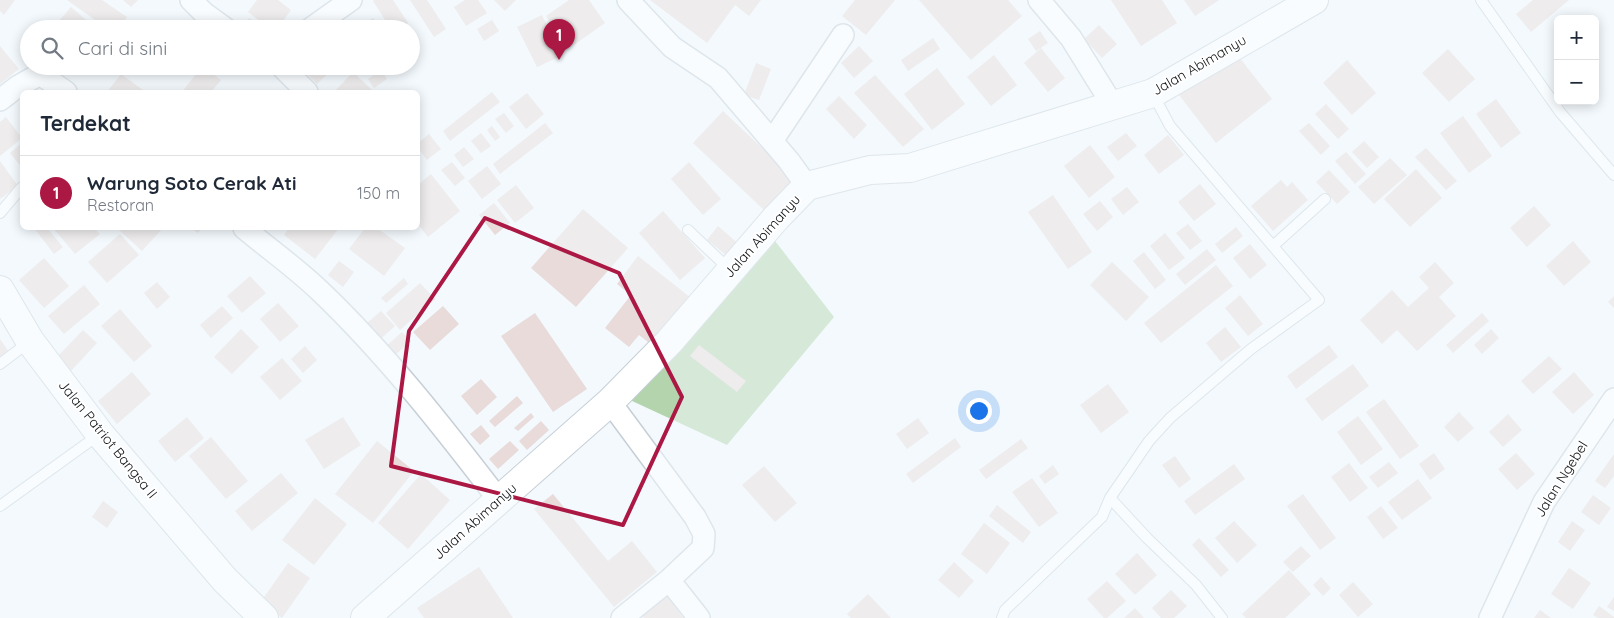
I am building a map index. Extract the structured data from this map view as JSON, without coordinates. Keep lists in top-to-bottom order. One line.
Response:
{"streets":{"street":["Jalan Abimanyu","Jalan Patriot Bangsa II","Jalan Ngebel"]},"page":{"map_buttons":["+","−"],"pins":"1","search":"Cari di sini","heading":"Terdekat","list":[{"mark":"1","name":"Warung Soto Cerak Ati","note":"Restoran","value":"150 m"}]}}
